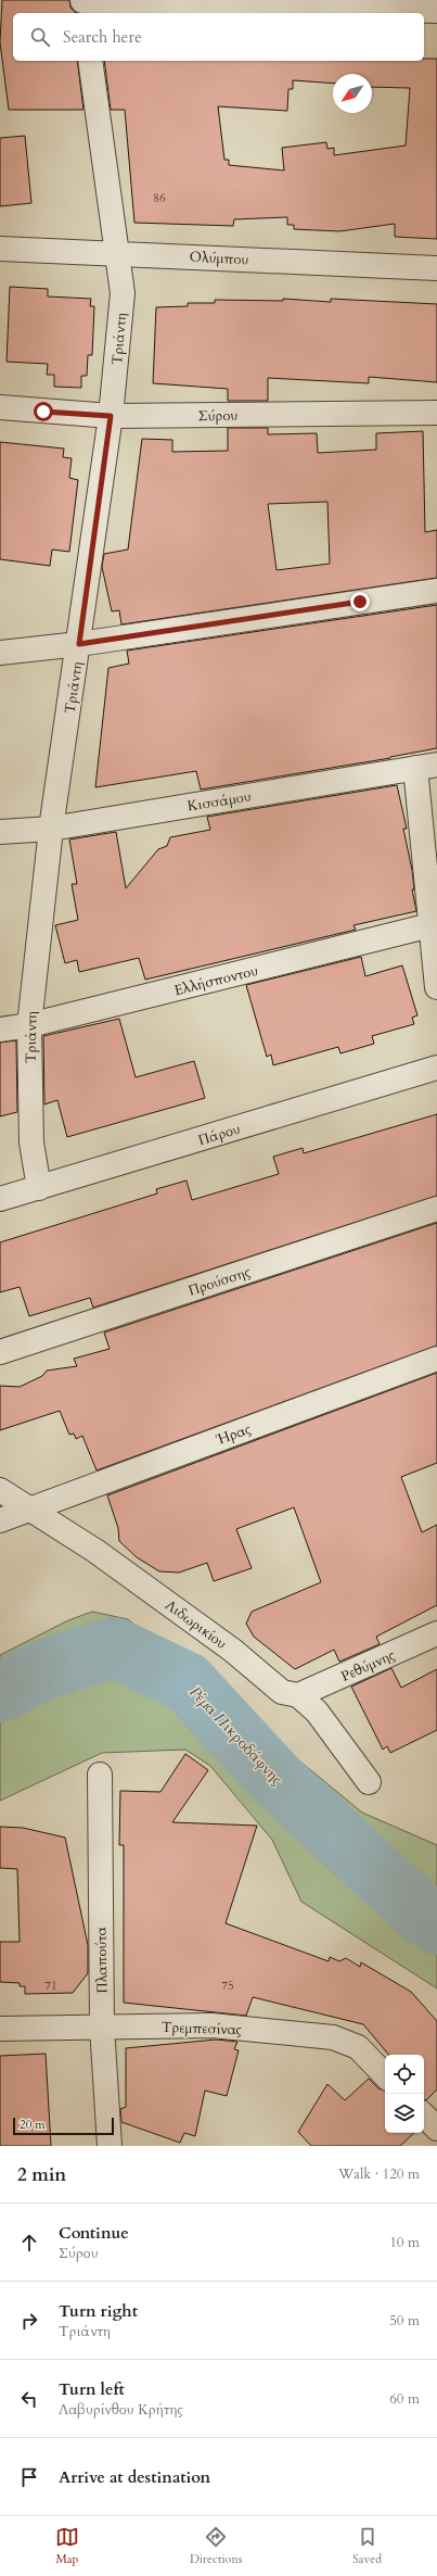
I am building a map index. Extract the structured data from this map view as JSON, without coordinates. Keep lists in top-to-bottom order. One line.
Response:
{"streets":{"street":["Ολύμπου","Τριάντη","Σύρου","Κισσάμου","Ελλήσποντου","Πάρου","Προύσσης","Ήρας","Λιδωρικίου","Ρεθύμνης","Πλαπούτα","Τρεμπεσίνας"]},"crossings":[["Ολύμπου","Τριάντη"],["Τριάντη","Σύρου"],["Τριάντη","Κισσάμου"],["Τριάντη","Ελλήσποντου"],["Τριάντη","Πάρου"],["Ήρας","Λιδωρικίου"],["Λιδωρικίου","Ρεθύμνης"],["Πλαπούτα","Τρεμπεσίνας"]],"water":["Ρέμα Πικροδάφνης"],"house_numbers":["86","71","75"],"scale_bar":"20 m","north":"bottom left","page":{"search":"Search here","scale":"20 m","heading":["2 min","Walk · 120 m"],"list":[["Continue","Σύρου","10 m"],["Turn right","Τριάντη","50 m"],["Turn left","Λαβυρίνθου Κρήτης","60 m"],"Arrive at destination"],"nav":["Map","Directions","Saved"]}}
